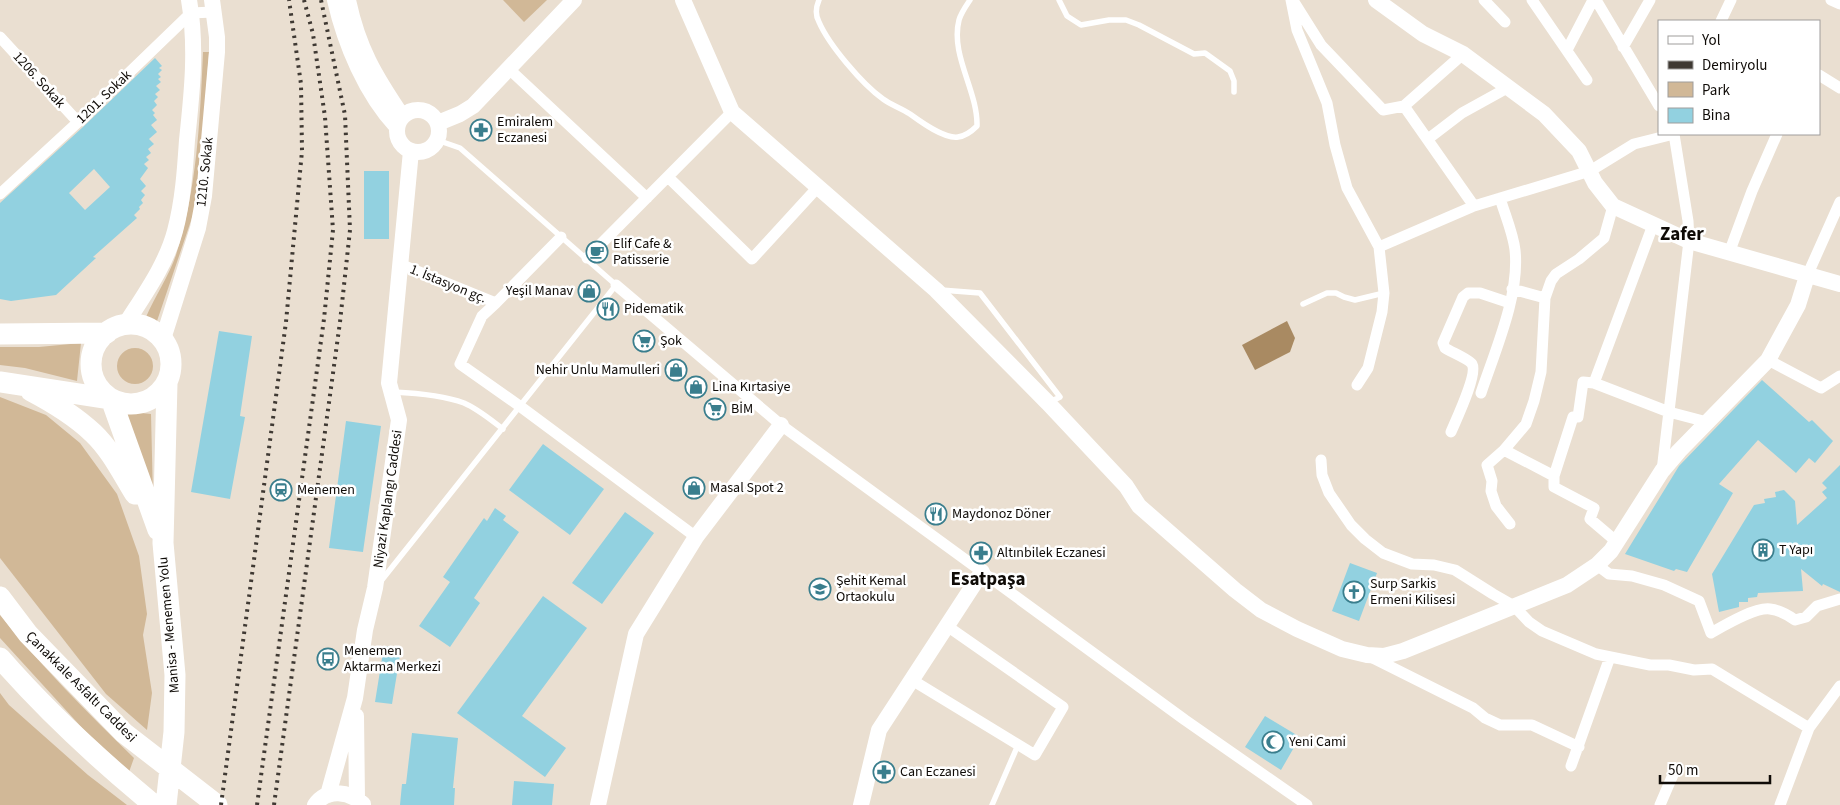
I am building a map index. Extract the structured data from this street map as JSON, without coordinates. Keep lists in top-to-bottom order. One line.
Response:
{"streets":{"highway":["Manisa - Menemen Yolu","Çanakkale Asfaltı Caddesi"],"street":["1206. Sokak","1201. Sokak","1210. Sokak","1. İstasyon gç.","Niyazi Kaplangı Caddesi"]},"crossings":[["1206. Sokak","1201. Sokak"],["1201. Sokak","1210. Sokak"],["1210. Sokak","Manisa - Menemen Yolu"],["1. İstasyon gç.","Niyazi Kaplangı Caddesi"]],"districts":["Zafer","Esatpaşa"],"places":{"pharmacy":["Emiralem Eczanesi","Altınbilek Eczanesi","Can Eczanesi"],"cafe":["Elif Cafe & Patisserie"],"shop":["Yeşil Manav","Nehir Unlu Mamulleri","Lina Kırtasiye","Masal Spot 2"],"restaurant":["Pidematik","Maydonoz Döner"],"supermarket":["Şok","BİM"],"station":["Menemen"],"building":["T Yapı"],"school or university":["Şehit Kemal Ortaokulu"],"church":["Surp Sarkis Ermeni Kilisesi"],"bus stop":["Menemen Aktarma Merkezi"],"mosque":["Yeni Cami"]},"legend":["Yol","Demiryolu","Park","Bina"],"scale_bar":"50 m"}
